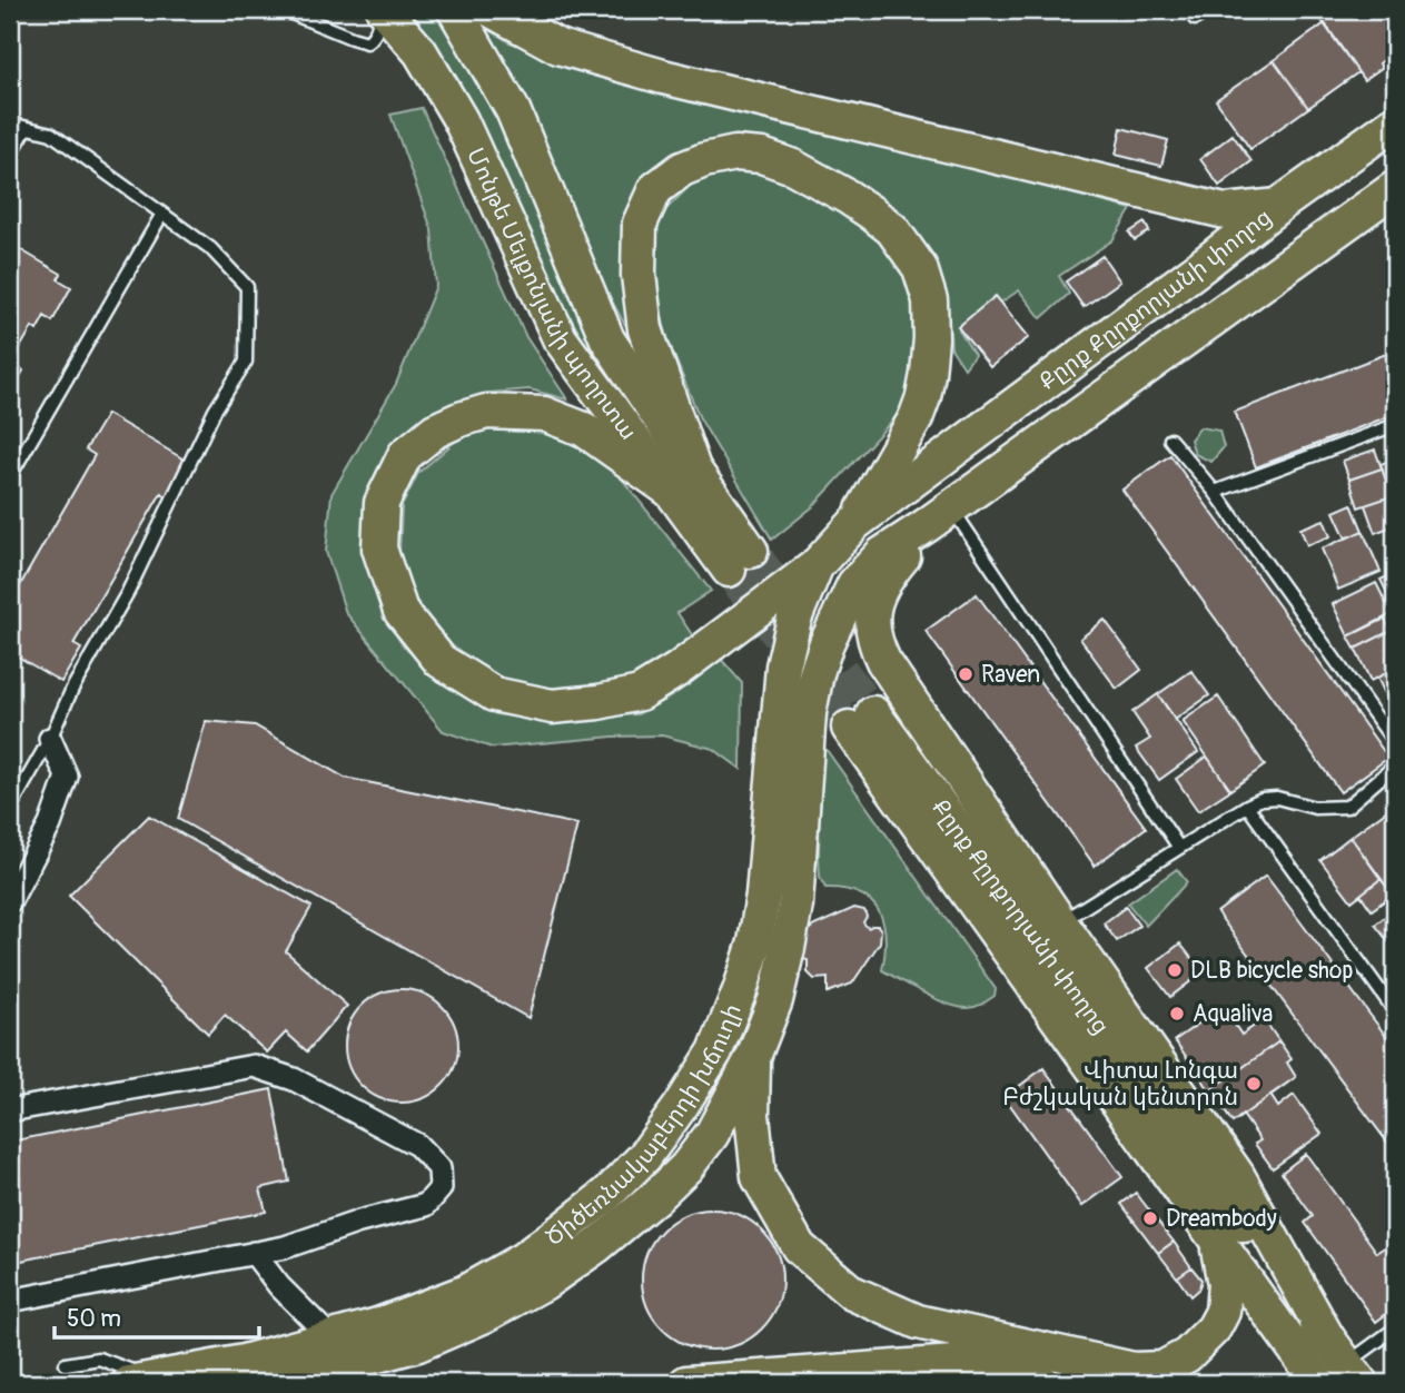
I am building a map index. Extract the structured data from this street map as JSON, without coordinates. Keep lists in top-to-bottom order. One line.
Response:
{"streets":{"main road":["Մոնթե Մելքոնյանի պողոտա","Քըրք Քըրքորյանի փողոց","Ծիծեռնակաբերդի խճուղի"]},"crossings":[["Քըրք Քըրքորյանի փողոց","Ծիծեռնակաբերդի խճուղի"]],"places":["Raven","DLB bicycle shop","Aqualiva","Վիտա Լոնգա Բժշկական կենտրոն","Dreambody"],"scale_bar":"50 m"}
